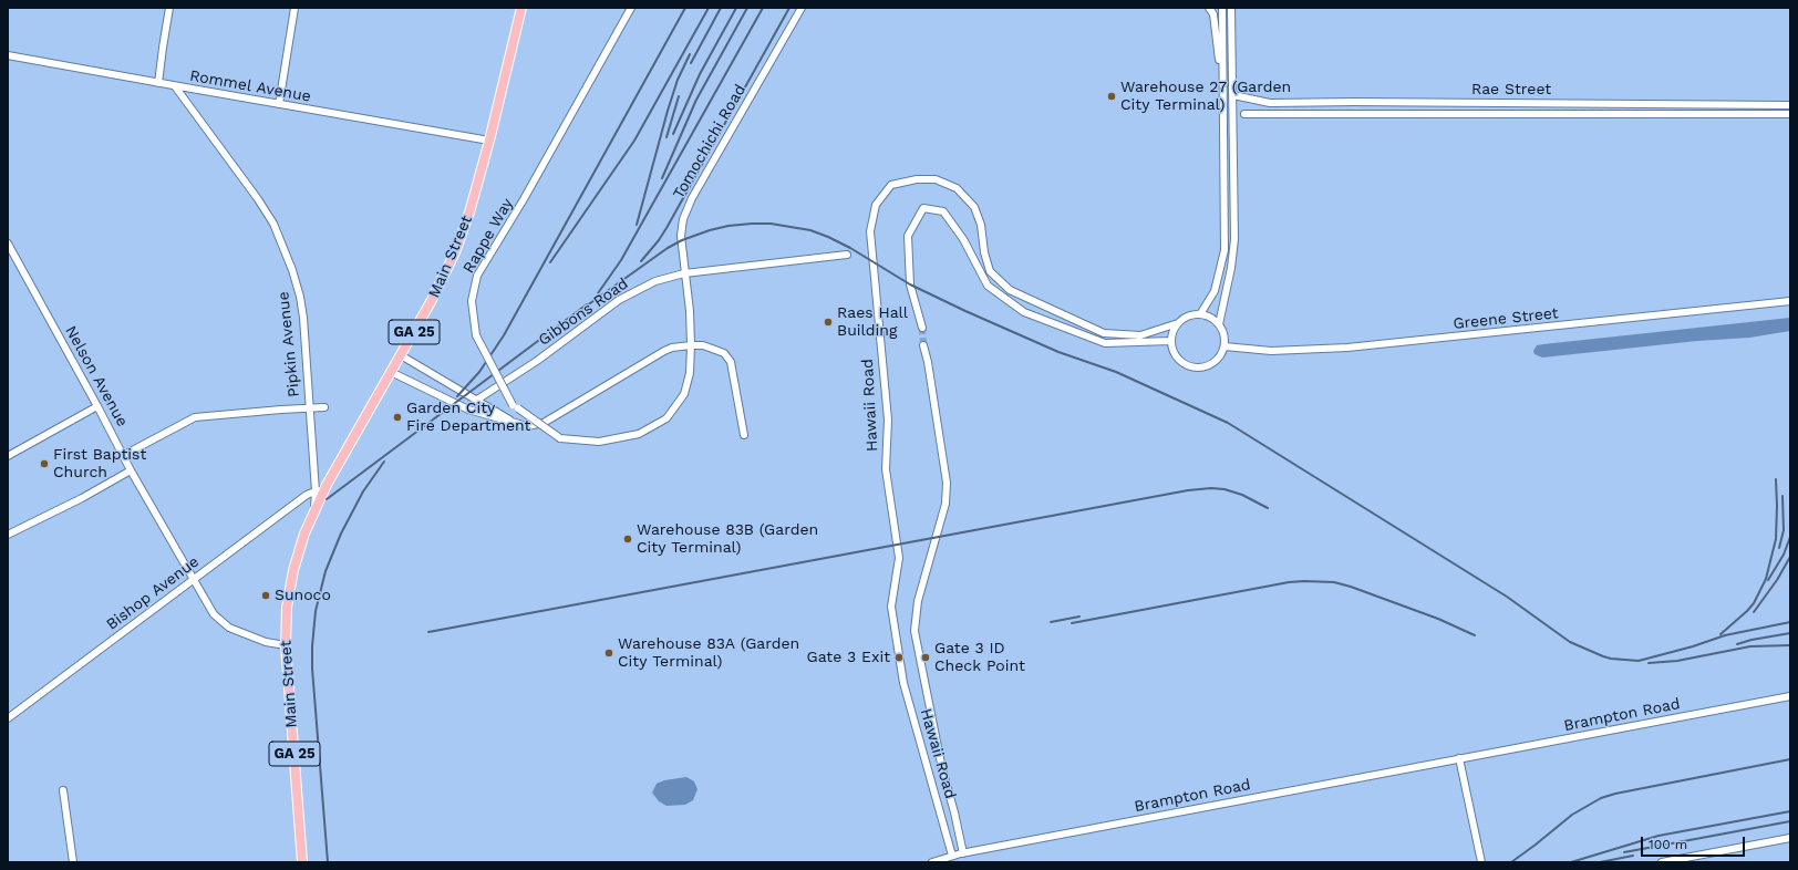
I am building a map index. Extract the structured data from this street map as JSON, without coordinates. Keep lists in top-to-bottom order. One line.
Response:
{"streets":{"main road":["Main Street","GA 25"],"street":["Rommel Avenue","Rae Street","Tomochichi Road","Rappe Way","Gibbons Road","Greene Street","Pipkin Avenue","Nelson Avenue","Hawaii Road","Bishop Avenue","Brampton Road"]},"crossings":[["Rommel Avenue","Main Street"],["Rommel Avenue","Pipkin Avenue"],["Tomochichi Road","Rappe Way"],["Tomochichi Road","Gibbons Road"],["Main Street","Pipkin Avenue"],["Main Street","Nelson Avenue"],["Main Street","Bishop Avenue"],["Greene Street","Hawaii Road"],["Pipkin Avenue","Bishop Avenue"],["Nelson Avenue","Bishop Avenue"],["Hawaii Road","Brampton Road"]],"places":["Warehouse 27 (Garden City Terminal)","Raes Hall Building","Garden City Fire Department","First Baptist Church","Warehouse 83B (Garden City Terminal)","Sunoco","Warehouse 83A (Garden City Terminal)","Gate 3 Exit","Gate 3 ID Check Point"],"scale_bar":"100 m"}
